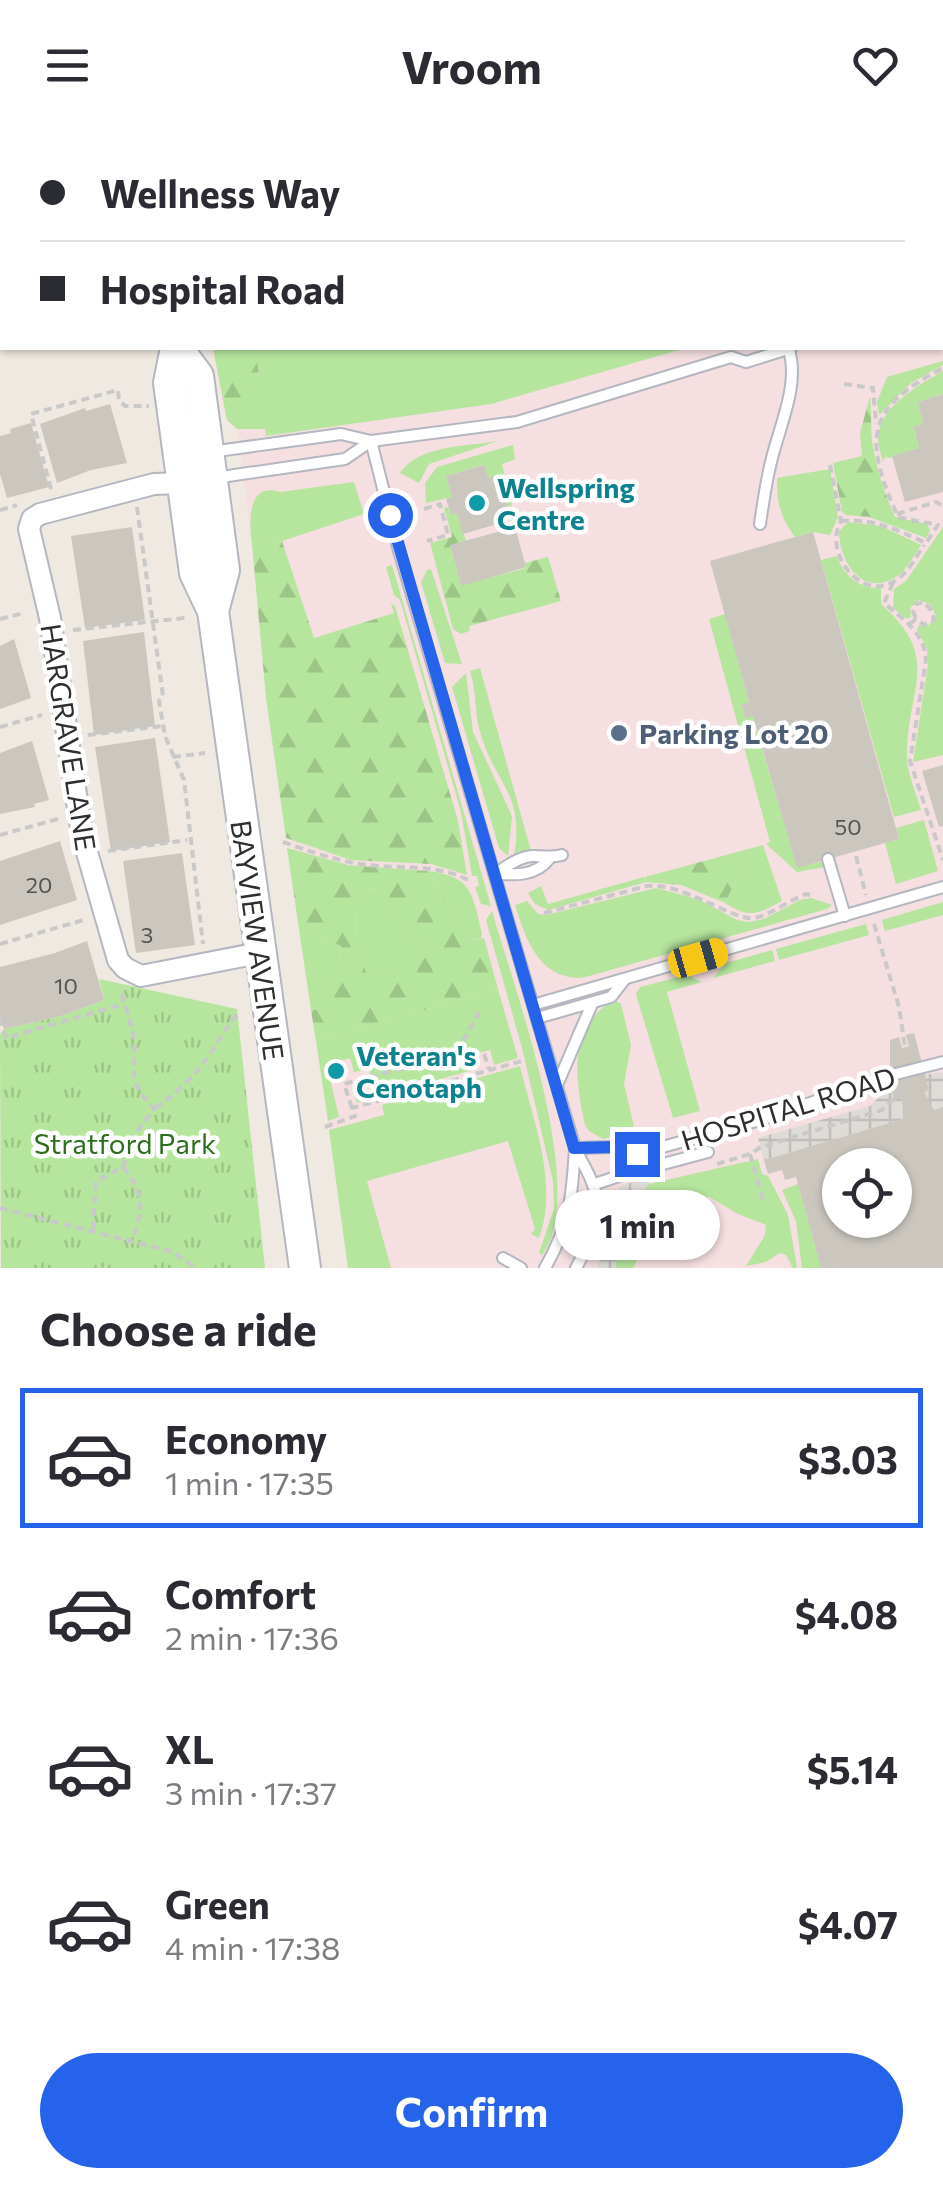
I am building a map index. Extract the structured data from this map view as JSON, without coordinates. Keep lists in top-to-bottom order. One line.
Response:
{"streets":{"main road":["BAYVIEW AVENUE"],"street":["HARGRAVE LANE"],"lane":["HOSPITAL ROAD"]},"crossings":[["HARGRAVE LANE","BAYVIEW AVENUE"]],"parks":["Stratford Park"],"places":["Wellspring Centre","Parking Lot 20","Veteran's Cenotaph"],"house_numbers":["50","20","3","10"],"page":{"header":"Vroom","banner":["Wellness Way","Hospital Road"],"bubble":"1 min","heading":"Choose a ride","list":[{"name":"Economy","note":"1 min · 17:35","value":"$3.03"},{"name":"Comfort","note":"2 min · 17:36","value":"$4.08"},{"name":"XL","note":"3 min · 17:37","value":"$5.14"},{"name":"Green","note":"4 min · 17:38","value":"$4.07"}],"buttons":"Confirm"}}
